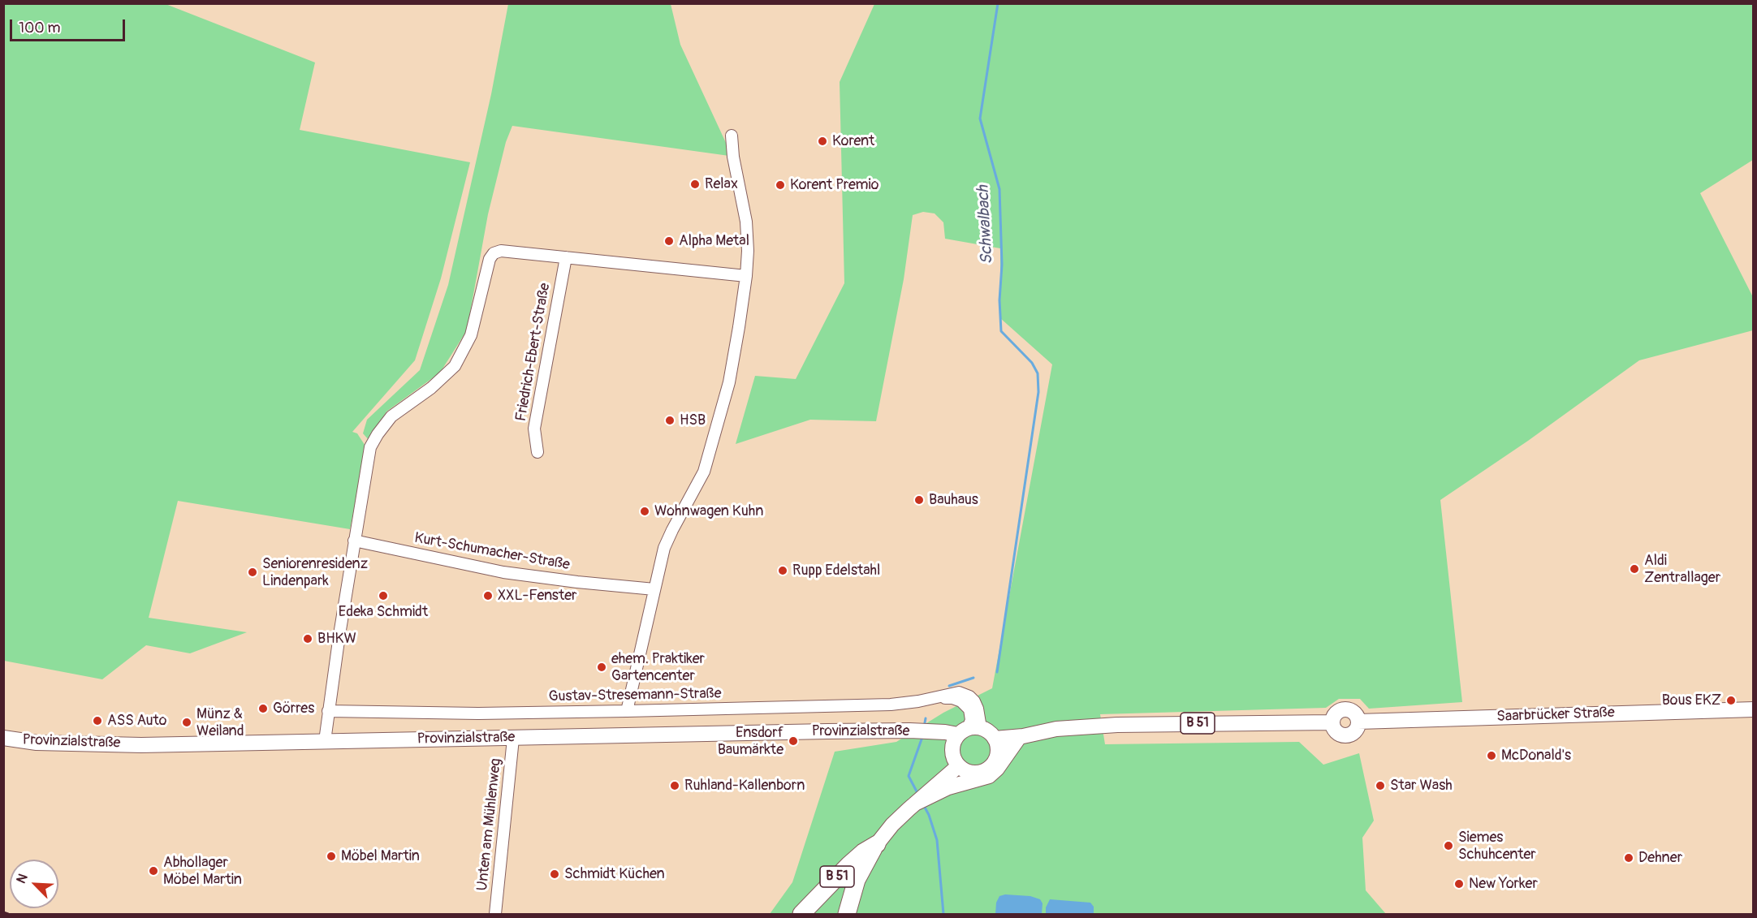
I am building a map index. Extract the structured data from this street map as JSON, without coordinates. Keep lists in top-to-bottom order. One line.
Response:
{"streets":{"highway":["B 51"],"main road":["Saarbrücker Straße","Provinzialstraße"],"street":["Friedrich-Ebert-Straße","Kurt-Schumacher-Straße","Gustav-Stresemann-Straße","Unten am Mühlenweg"]},"crossings":[["Gustav-Stresemann-Straße","B 51"],["Gustav-Stresemann-Straße","Provinzialstraße"],["Saarbrücker Straße","B 51"],["B 51","Provinzialstraße"],["Provinzialstraße","Unten am Mühlenweg"]],"water":["Schwalbach"],"places":["Korent","Relax","Korent Premio","Alpha Metal","HSB","Bauhaus","Wohnwagen Kuhn","Aldi Zentrallager","Rupp Edelstahl","Seniorenresidenz Lindenpark","Edeka Schmidt","XXL-Fenster","BHKW","ehem. Praktiker Gartencenter","Bous EKZ","Görres","ASS Auto","Münz & Weiland","Ensdorf Baumärkte","McDonald's","Ruhland-Kallenborn","Star Wash","Siemes Schuhcenter","Möbel Martin","Dehner","Abhollager Möbel Martin","Schmidt Küchen","New Yorker"],"scale_bar":"100 m","north":"top left"}
